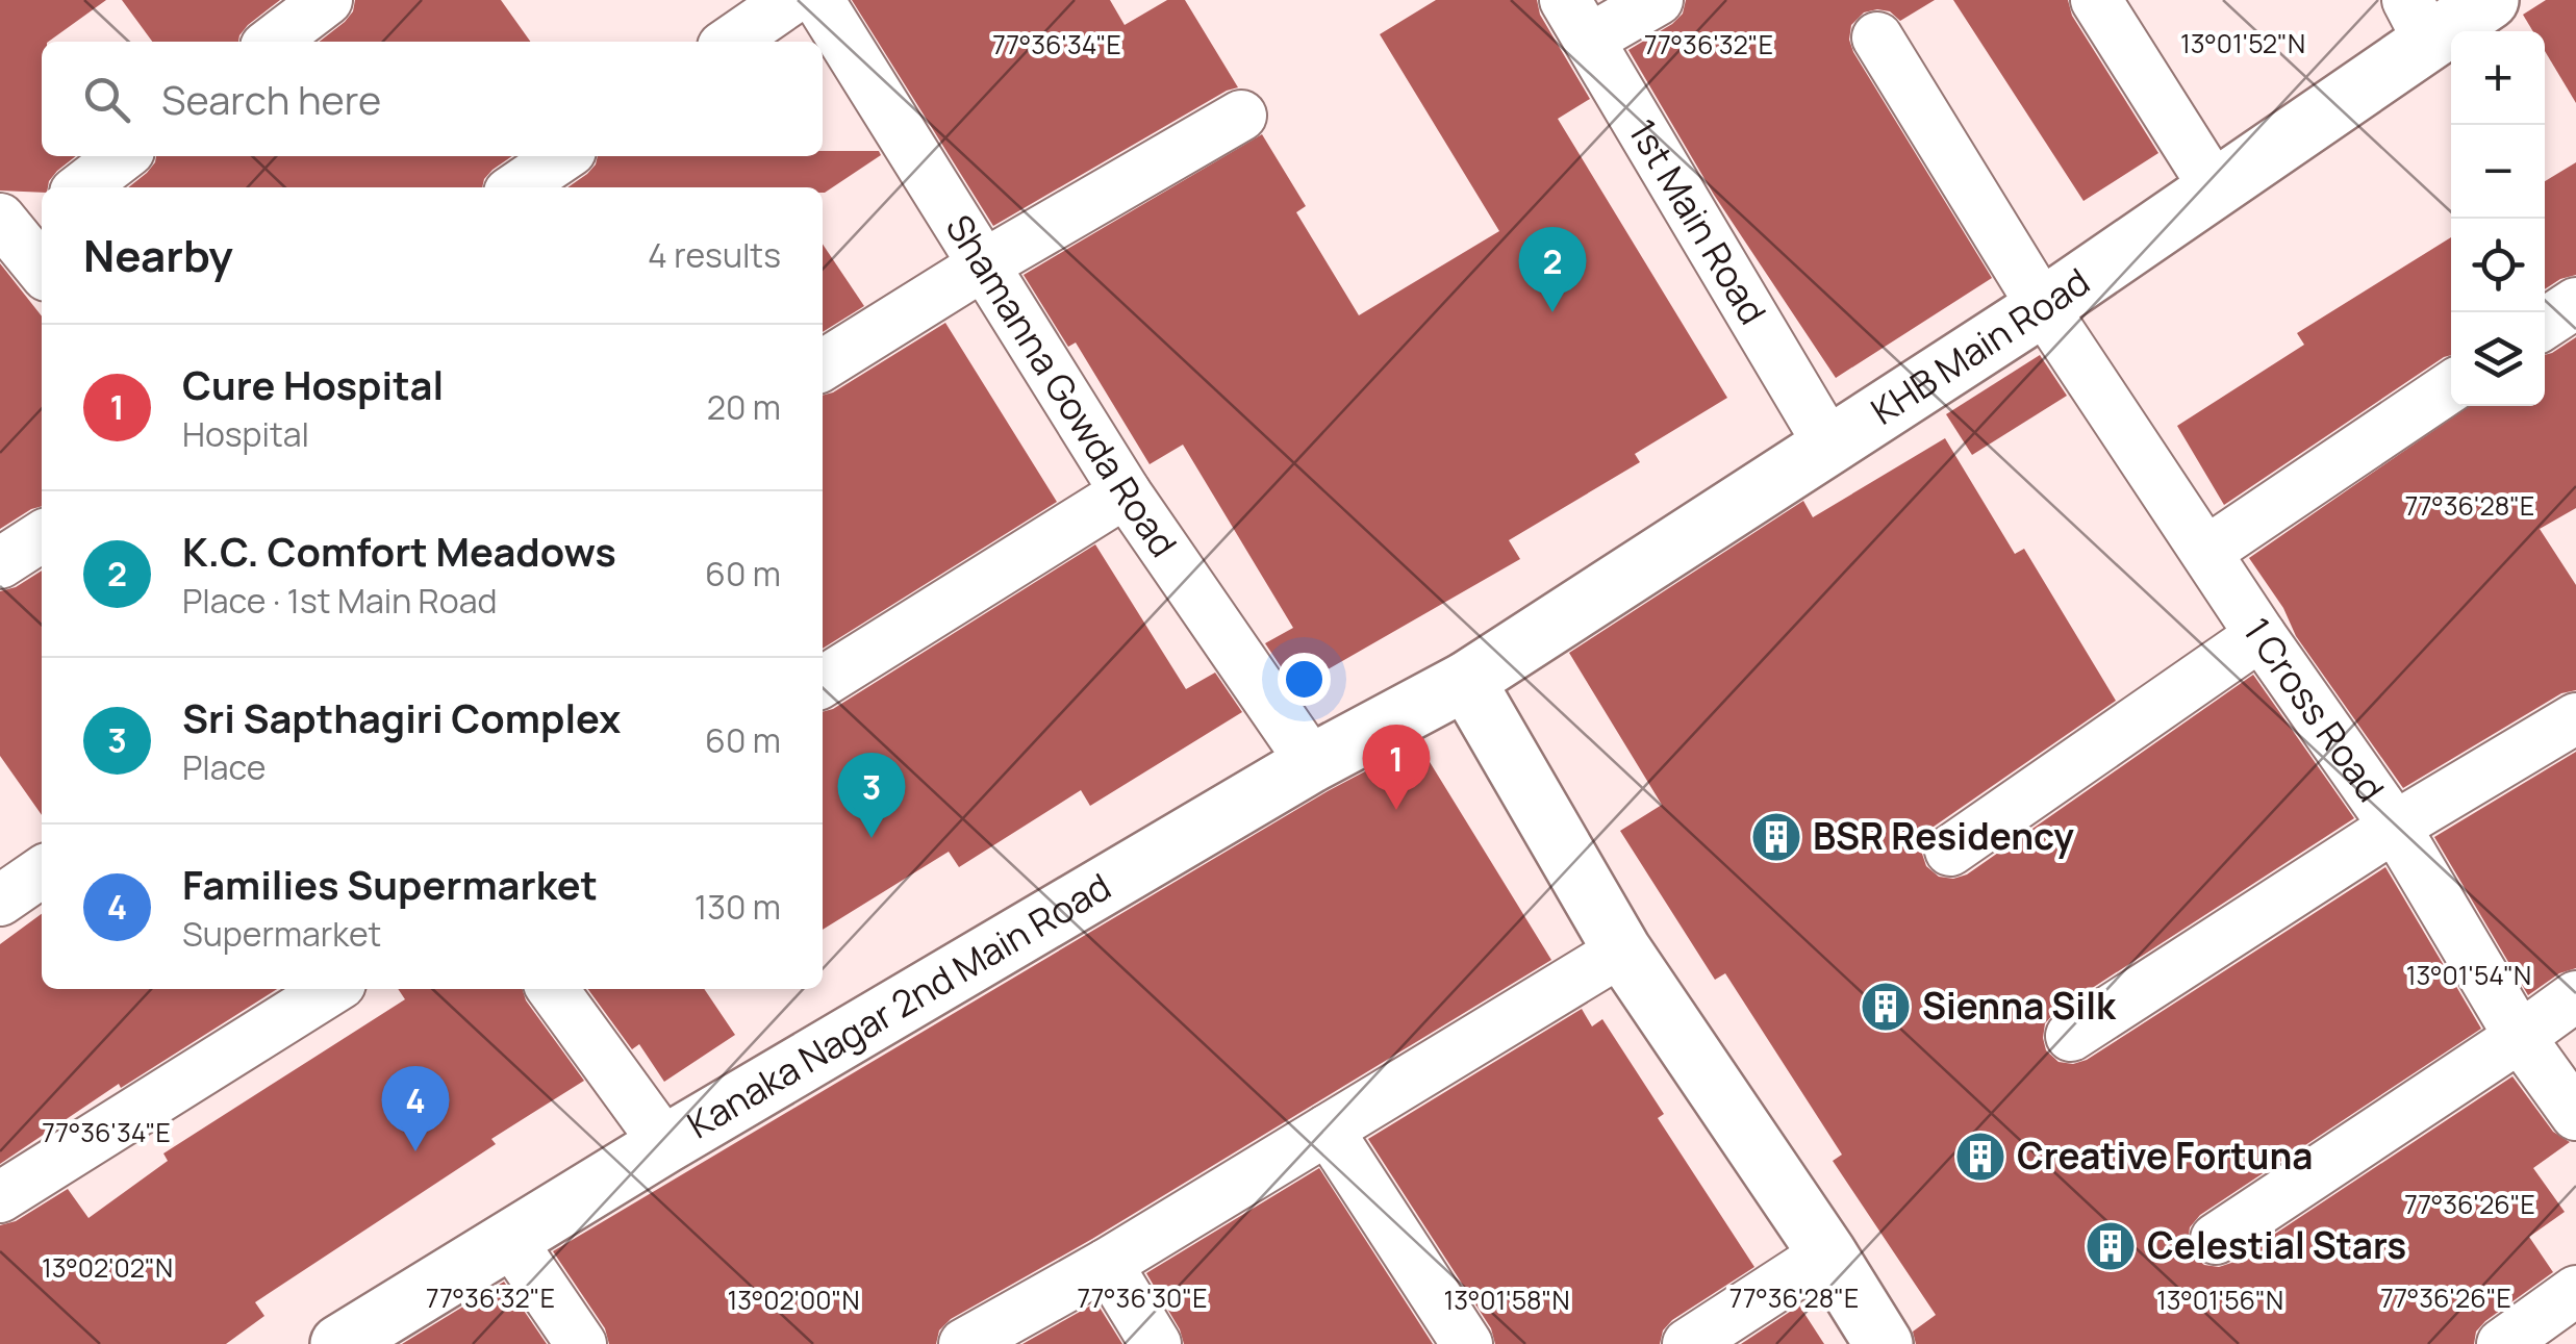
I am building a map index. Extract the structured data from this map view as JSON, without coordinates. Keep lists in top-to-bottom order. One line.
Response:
{"streets":{"main road":["KHB Main Road","Kanaka Nagar 2nd Main Road"],"street":["1st Main Road","Shamanna Gowda Road","1 Cross Road"]},"crossings":[["1st Main Road","KHB Main Road"],["KHB Main Road","1 Cross Road"],["KHB Main Road","Kanaka Nagar 2nd Main Road"],["Shamanna Gowda Road","Kanaka Nagar 2nd Main Road"]],"places":{"building":["BSR Residency","Sienna Silk","Creative Fortuna","Celestial Stars"]},"page":{"map_buttons":["+","−"],"search":"Search here","heading":["Nearby","4 results"],"pins":["2","1","3","4"],"list":[{"mark":"1","name":"Cure Hospital","note":"Hospital","value":"20 m"},{"mark":"2","name":"K.C. Comfort Meadows","note":"Place · 1st Main Road","value":"60 m"},{"mark":"3","name":"Sri Sapthagiri Complex","note":"Place","value":"60 m"},{"mark":"4","name":"Families Supermarket","note":"Supermarket","value":"130 m"}]},"coordinates":["13°01'52\"N","77°36'34\"E","77°36'32\"E","77°36'28\"E","13°01'54\"N","77°36'26\"E","13°02'02\"N","77°36'30\"E","13°02'00\"N","13°01'58\"N","13°01'56\"N"]}
